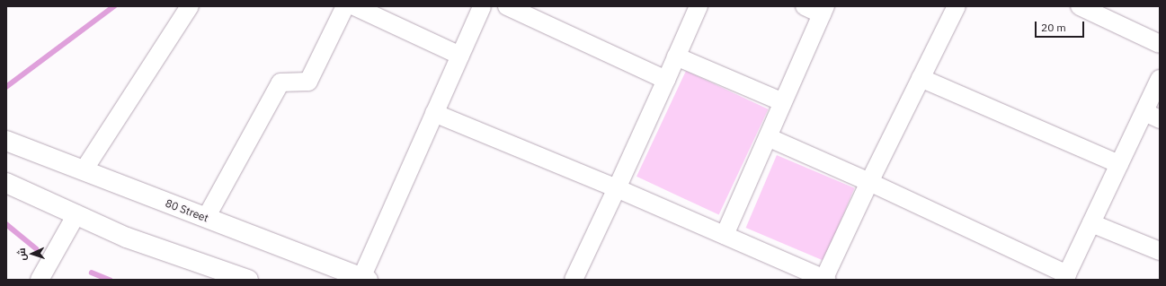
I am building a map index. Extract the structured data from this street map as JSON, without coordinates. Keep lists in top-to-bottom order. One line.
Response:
{"streets":{"main road":["80 Street"]},"scale_bar":"20 m","north":"left"}
